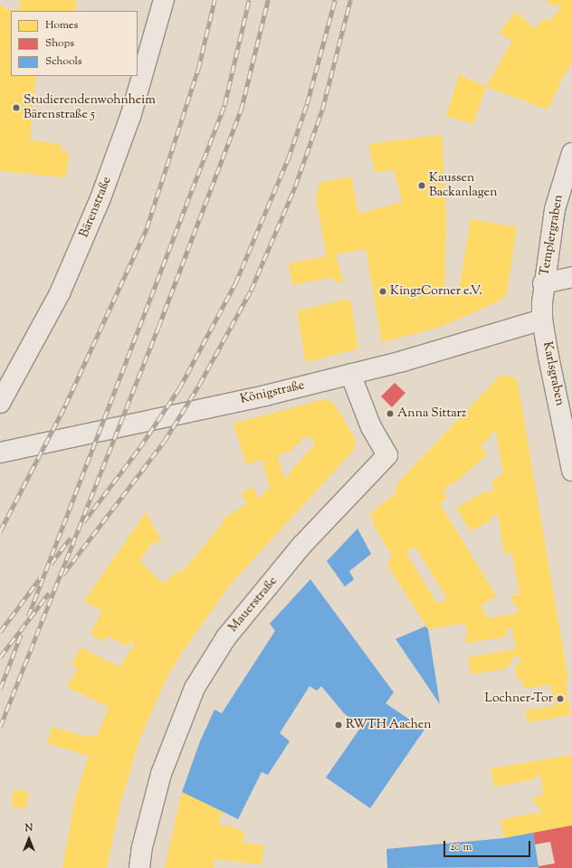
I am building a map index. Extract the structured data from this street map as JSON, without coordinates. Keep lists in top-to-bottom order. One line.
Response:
{"streets":{"street":["Bärenstraße","Templergraben","Karlsgraben","Königstraße","Mauerstraße"]},"crossings":[["Templergraben","Karlsgraben"],["Templergraben","Königstraße"],["Karlsgraben","Königstraße"],["Königstraße","Mauerstraße"]],"places":["Studierendenwohnheim Bärenstraße 5","Kaussen Backanlagen","KingzCorner e.V.","Anna Sittarz","Lochner-Tor","RWTH Aachen"],"legend":["Homes","Shops","Schools"],"scale_bar":"20 m","north":"top"}
